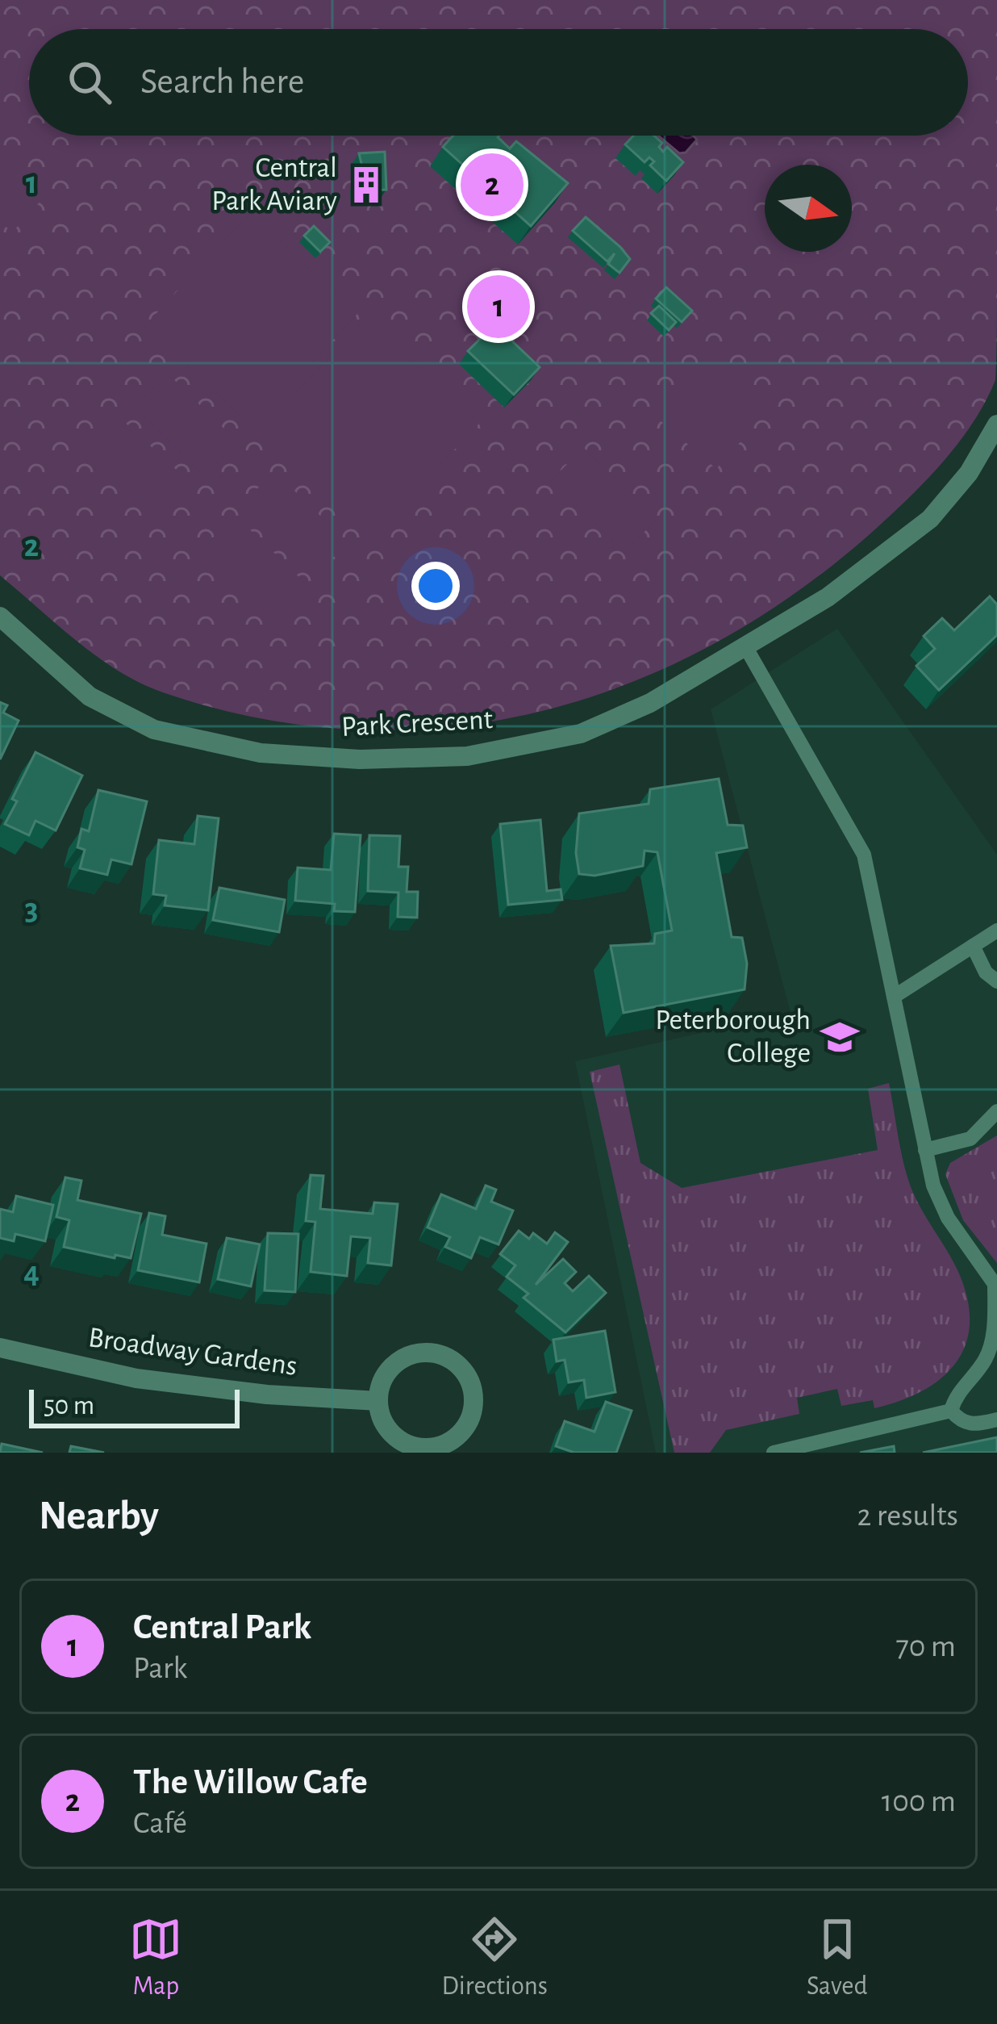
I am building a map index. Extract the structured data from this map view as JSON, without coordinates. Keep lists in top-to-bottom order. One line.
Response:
{"streets":{"street":["Park Crescent","Broadway Gardens"]},"places":{"building":["Central Park Aviary"],"school or university":["Peterborough College"]},"scale_bar":"50 m","north":"right","page":{"search":"Search here","pins":["2","1"],"scale":"50 m","heading":["Nearby","2 results"],"list":[{"mark":"1","name":"Central Park","note":"Park","value":"70 m"},{"mark":"2","name":"The Willow Cafe","note":"Café","value":"100 m"}],"nav":["Map","Directions","Saved"]},"grid":{"rows":["1","2","3","4"]}}
